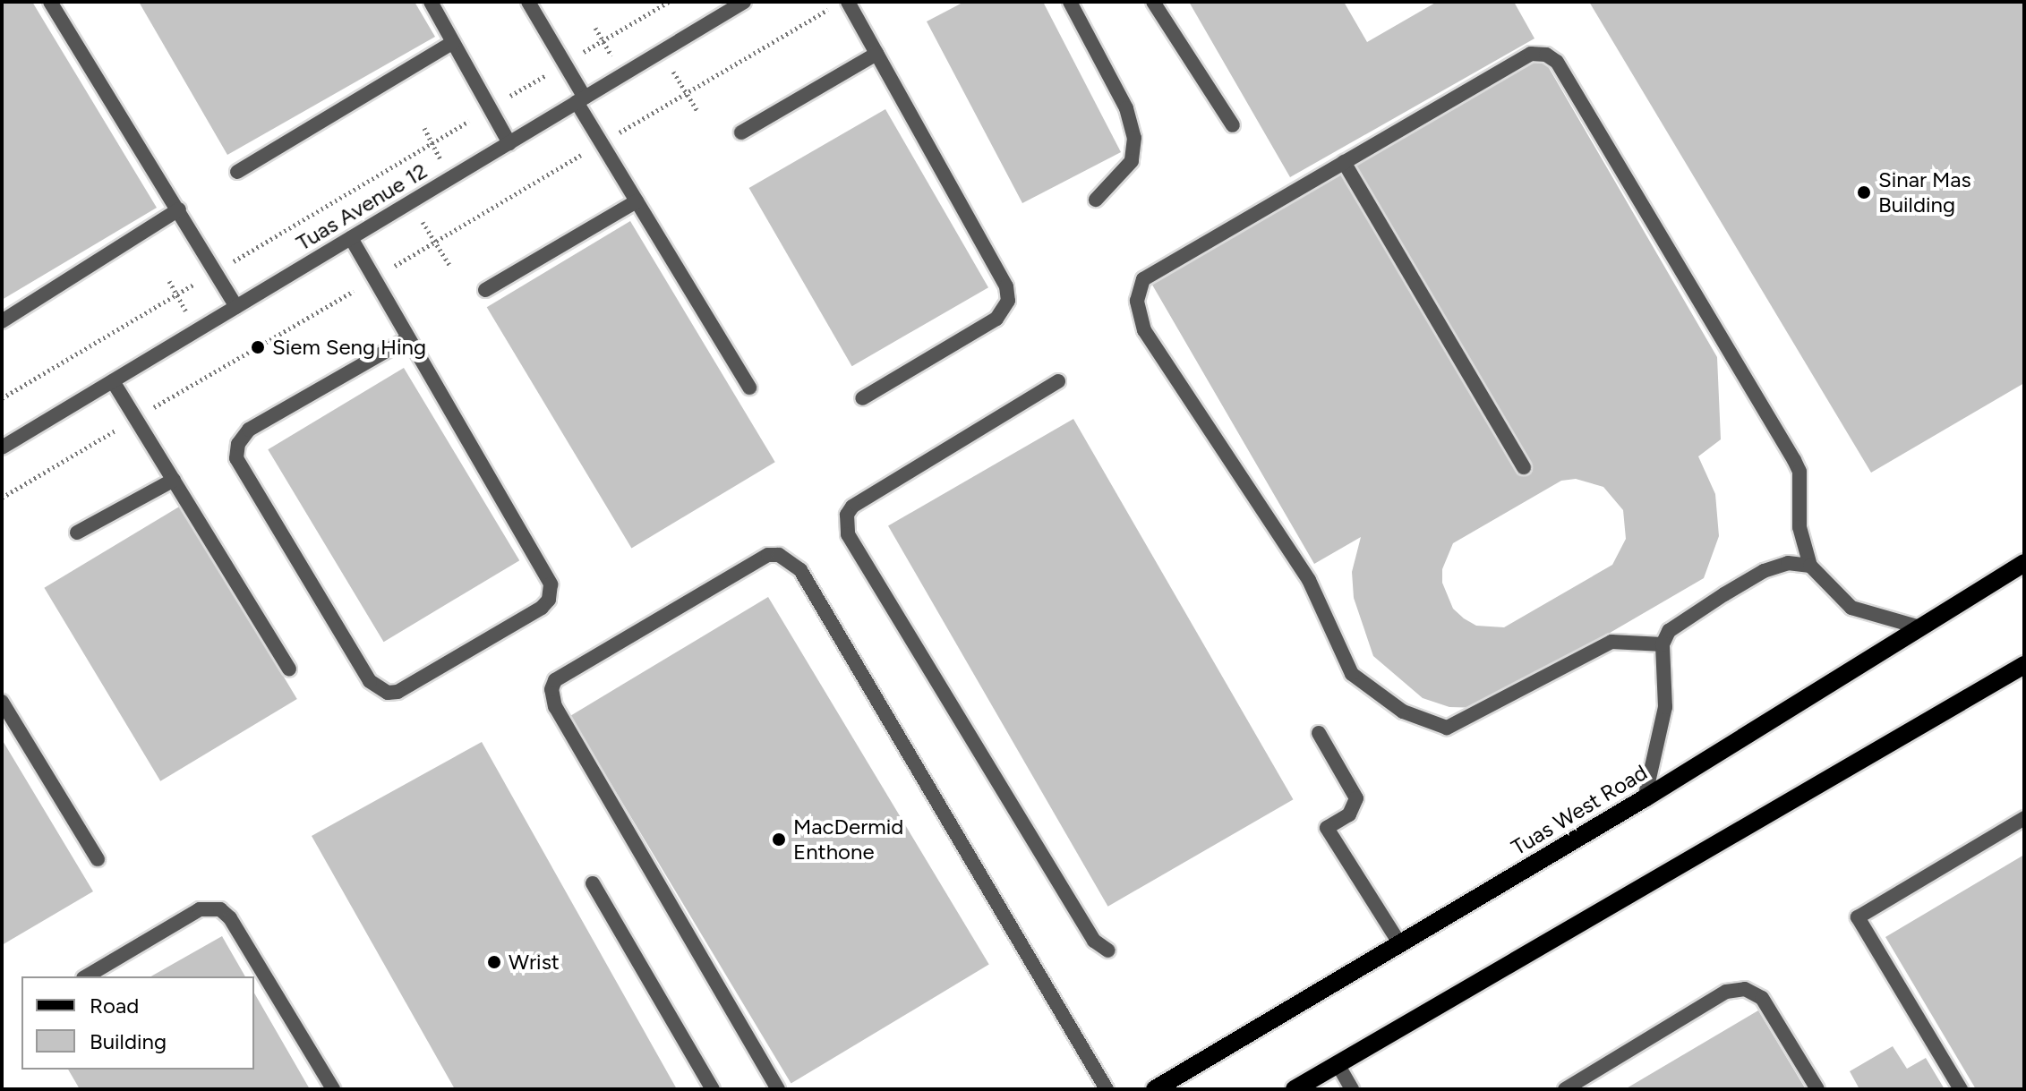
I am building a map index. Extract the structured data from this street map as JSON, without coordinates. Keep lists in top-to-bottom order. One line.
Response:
{"streets":{"main road":["Tuas West Road"],"street":["Tuas Avenue 12"]},"places":["Sinar Mas Building","Siem Seng Hing","MacDermid Enthone","Wrist"],"legend":["Road","Building"]}
